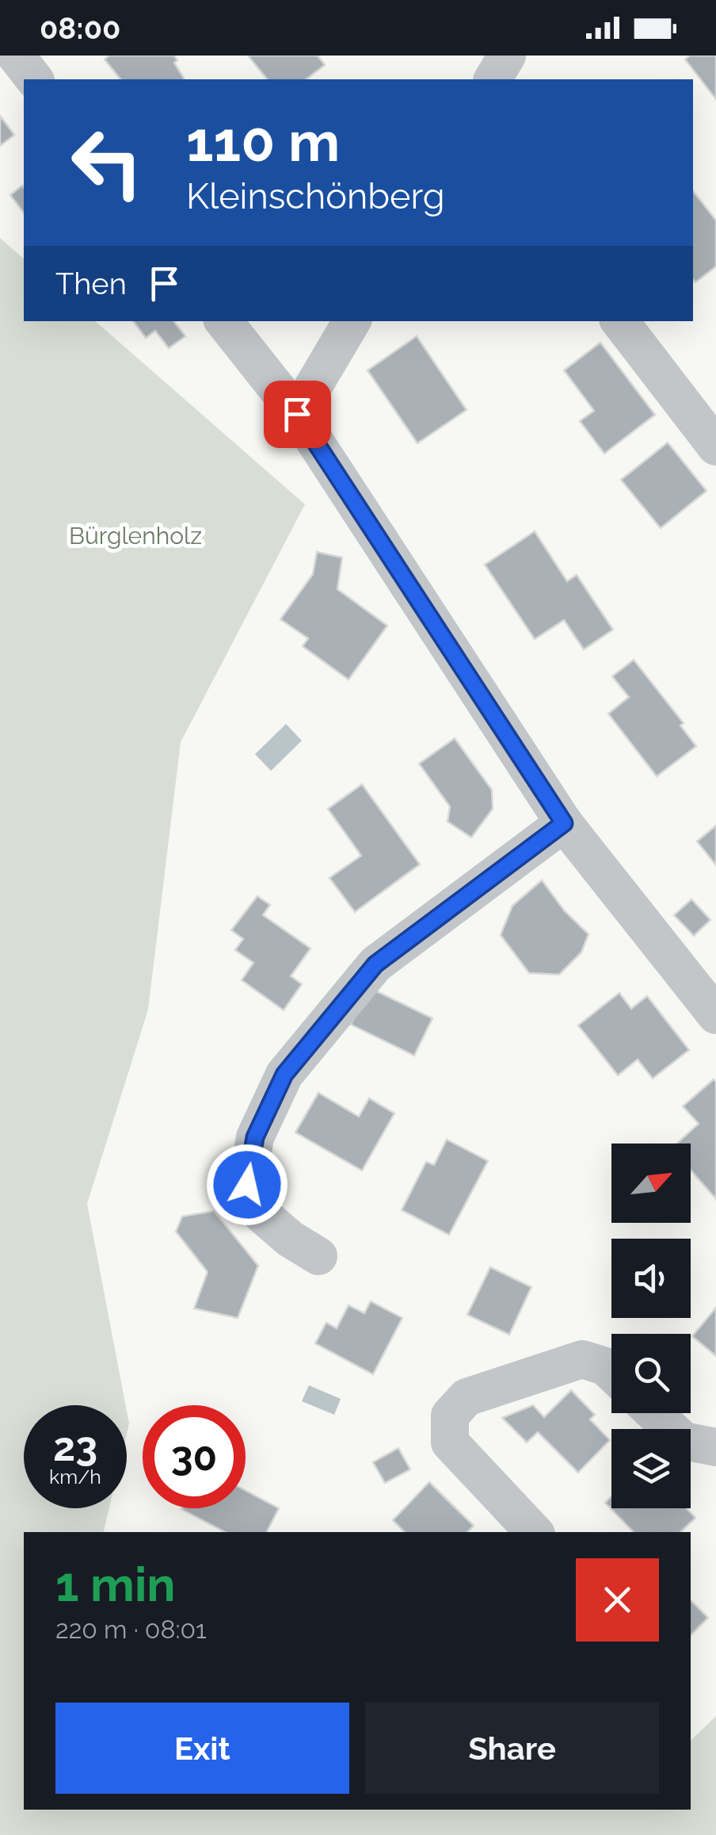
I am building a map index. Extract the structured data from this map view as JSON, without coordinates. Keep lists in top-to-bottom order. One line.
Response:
{"parks":["Bürglenholz"],"north":"top right","page":{"status":"08:00","turn":["110 m","Kleinschönberg"],"then":"Then","speed":"23 km/h","limit":"30","heading":["1 min","220 m · 08:01"],"buttons":["Exit","Share"]}}
